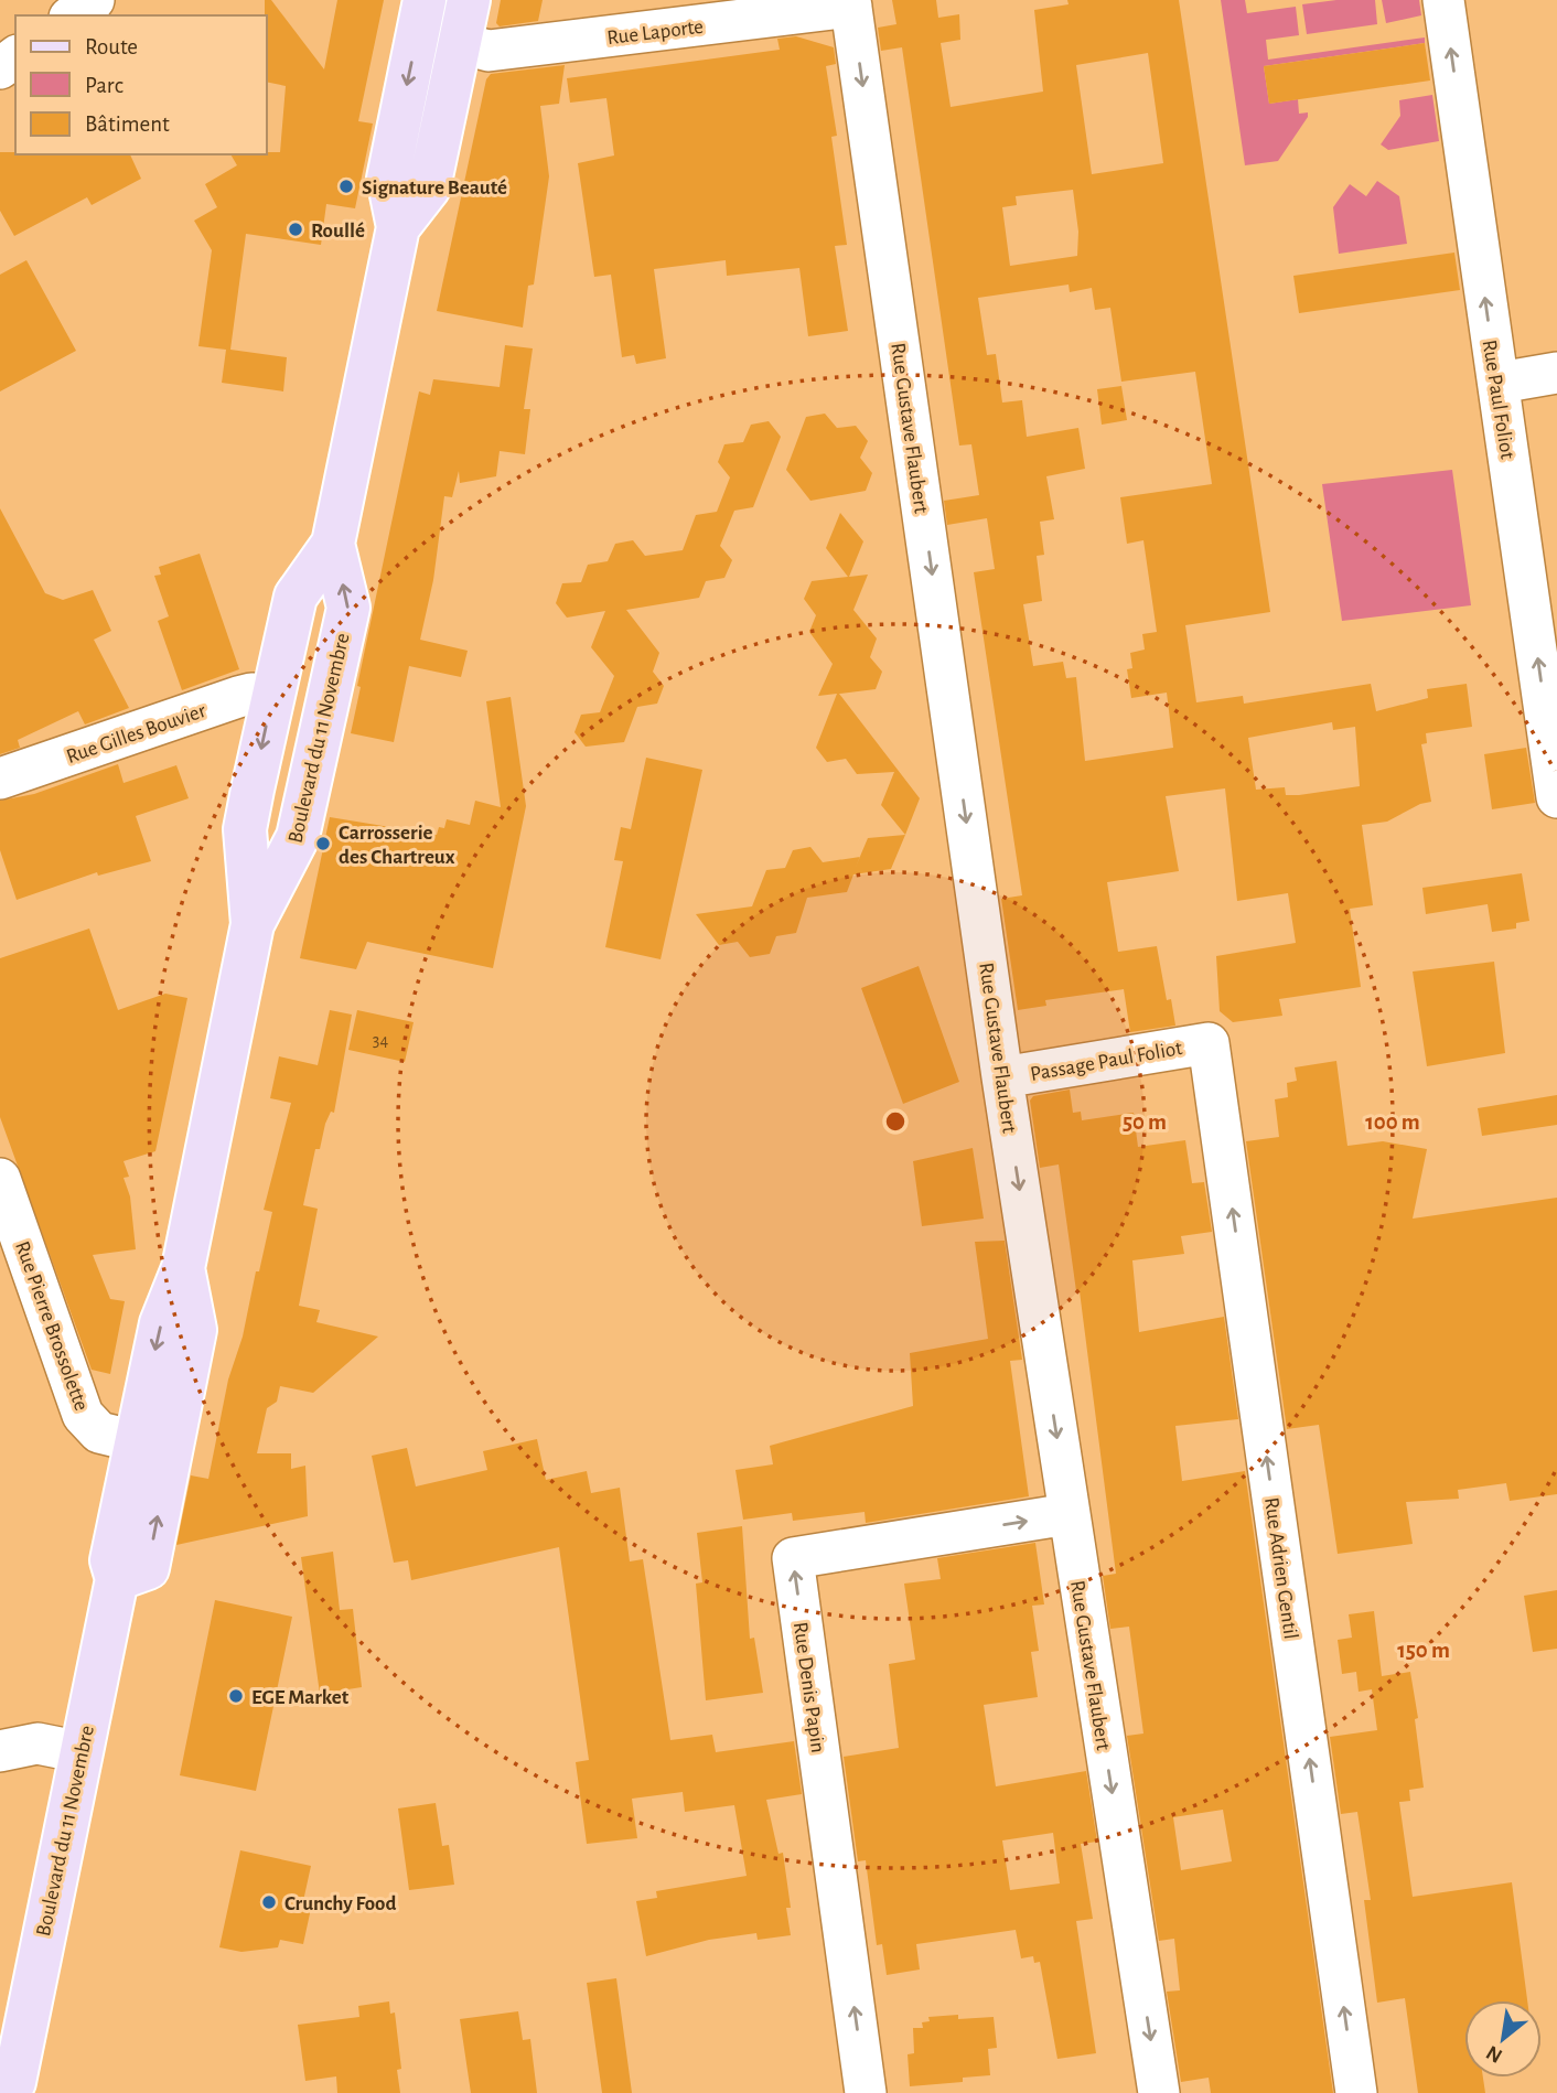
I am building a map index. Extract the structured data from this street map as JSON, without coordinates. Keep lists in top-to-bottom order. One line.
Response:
{"streets":{"main road":["Boulevard du 11 Novembre"],"street":["Rue Laporte","Rue Paul Foliot","Rue Gustave Flaubert","Rue Gilles Bouvier","Passage Paul Foliot","Rue Pierre Brossolette","Rue Adrien Gentil","Rue Denis Papin"]},"crossings":[["Rue Laporte","Rue Gustave Flaubert"],["Rue Laporte","Boulevard du 11 Novembre"],["Rue Gustave Flaubert","Passage Paul Foliot"],["Rue Gustave Flaubert","Rue Denis Papin"],["Rue Gilles Bouvier","Boulevard du 11 Novembre"],["Boulevard du 11 Novembre","Rue Pierre Brossolette"],["Passage Paul Foliot","Rue Adrien Gentil"]],"one_way":["Rue Paul Foliot","Rue Gustave Flaubert","Rue Adrien Gentil"],"places":["Signature Beauté","Roullé","Carrosserie des Chartreux","EGE Market","Crunchy Food"],"house_numbers":["34"],"legend":["Route","Parc","Bâtiment"],"north":"bottom left","rings":["50 m","100 m","150 m"]}
